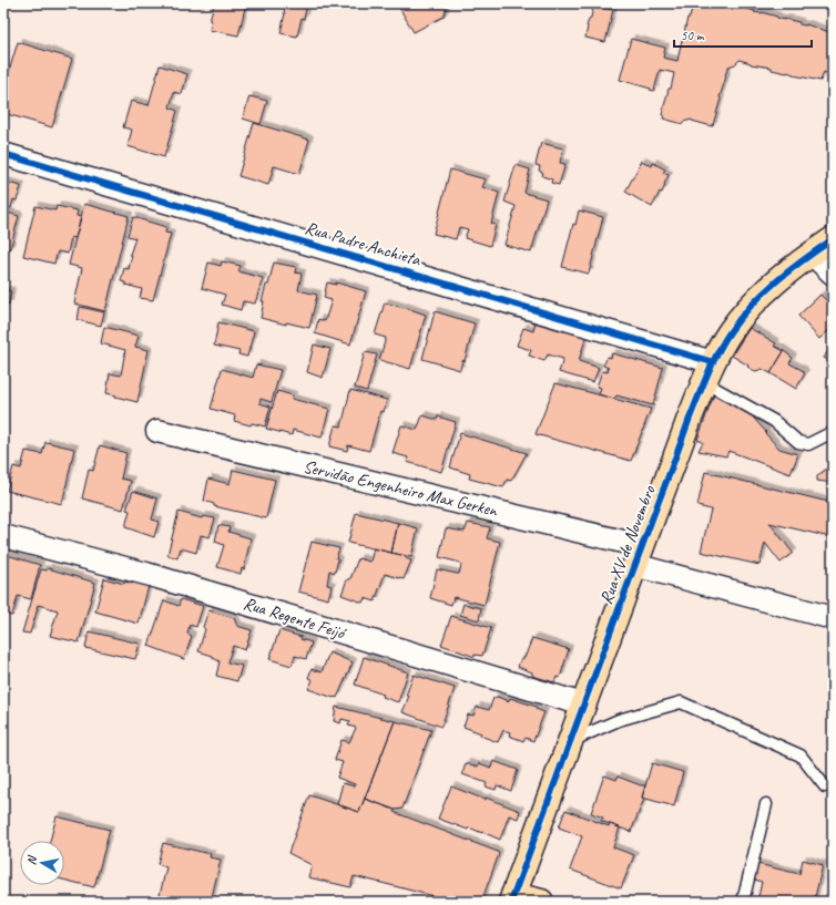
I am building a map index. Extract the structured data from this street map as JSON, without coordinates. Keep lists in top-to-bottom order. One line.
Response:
{"streets":{"main road":["Rua XV de Novembro"],"street":["Rua Padre Anchieta","Servidão Engenheiro Max Gerken","Rua Regente Feijó"]},"crossings":[["Rua Padre Anchieta","Rua XV de Novembro"],["Servidão Engenheiro Max Gerken","Rua XV de Novembro"],["Rua XV de Novembro","Rua Regente Feijó"]],"scale_bar":"50 m","north":"left"}
